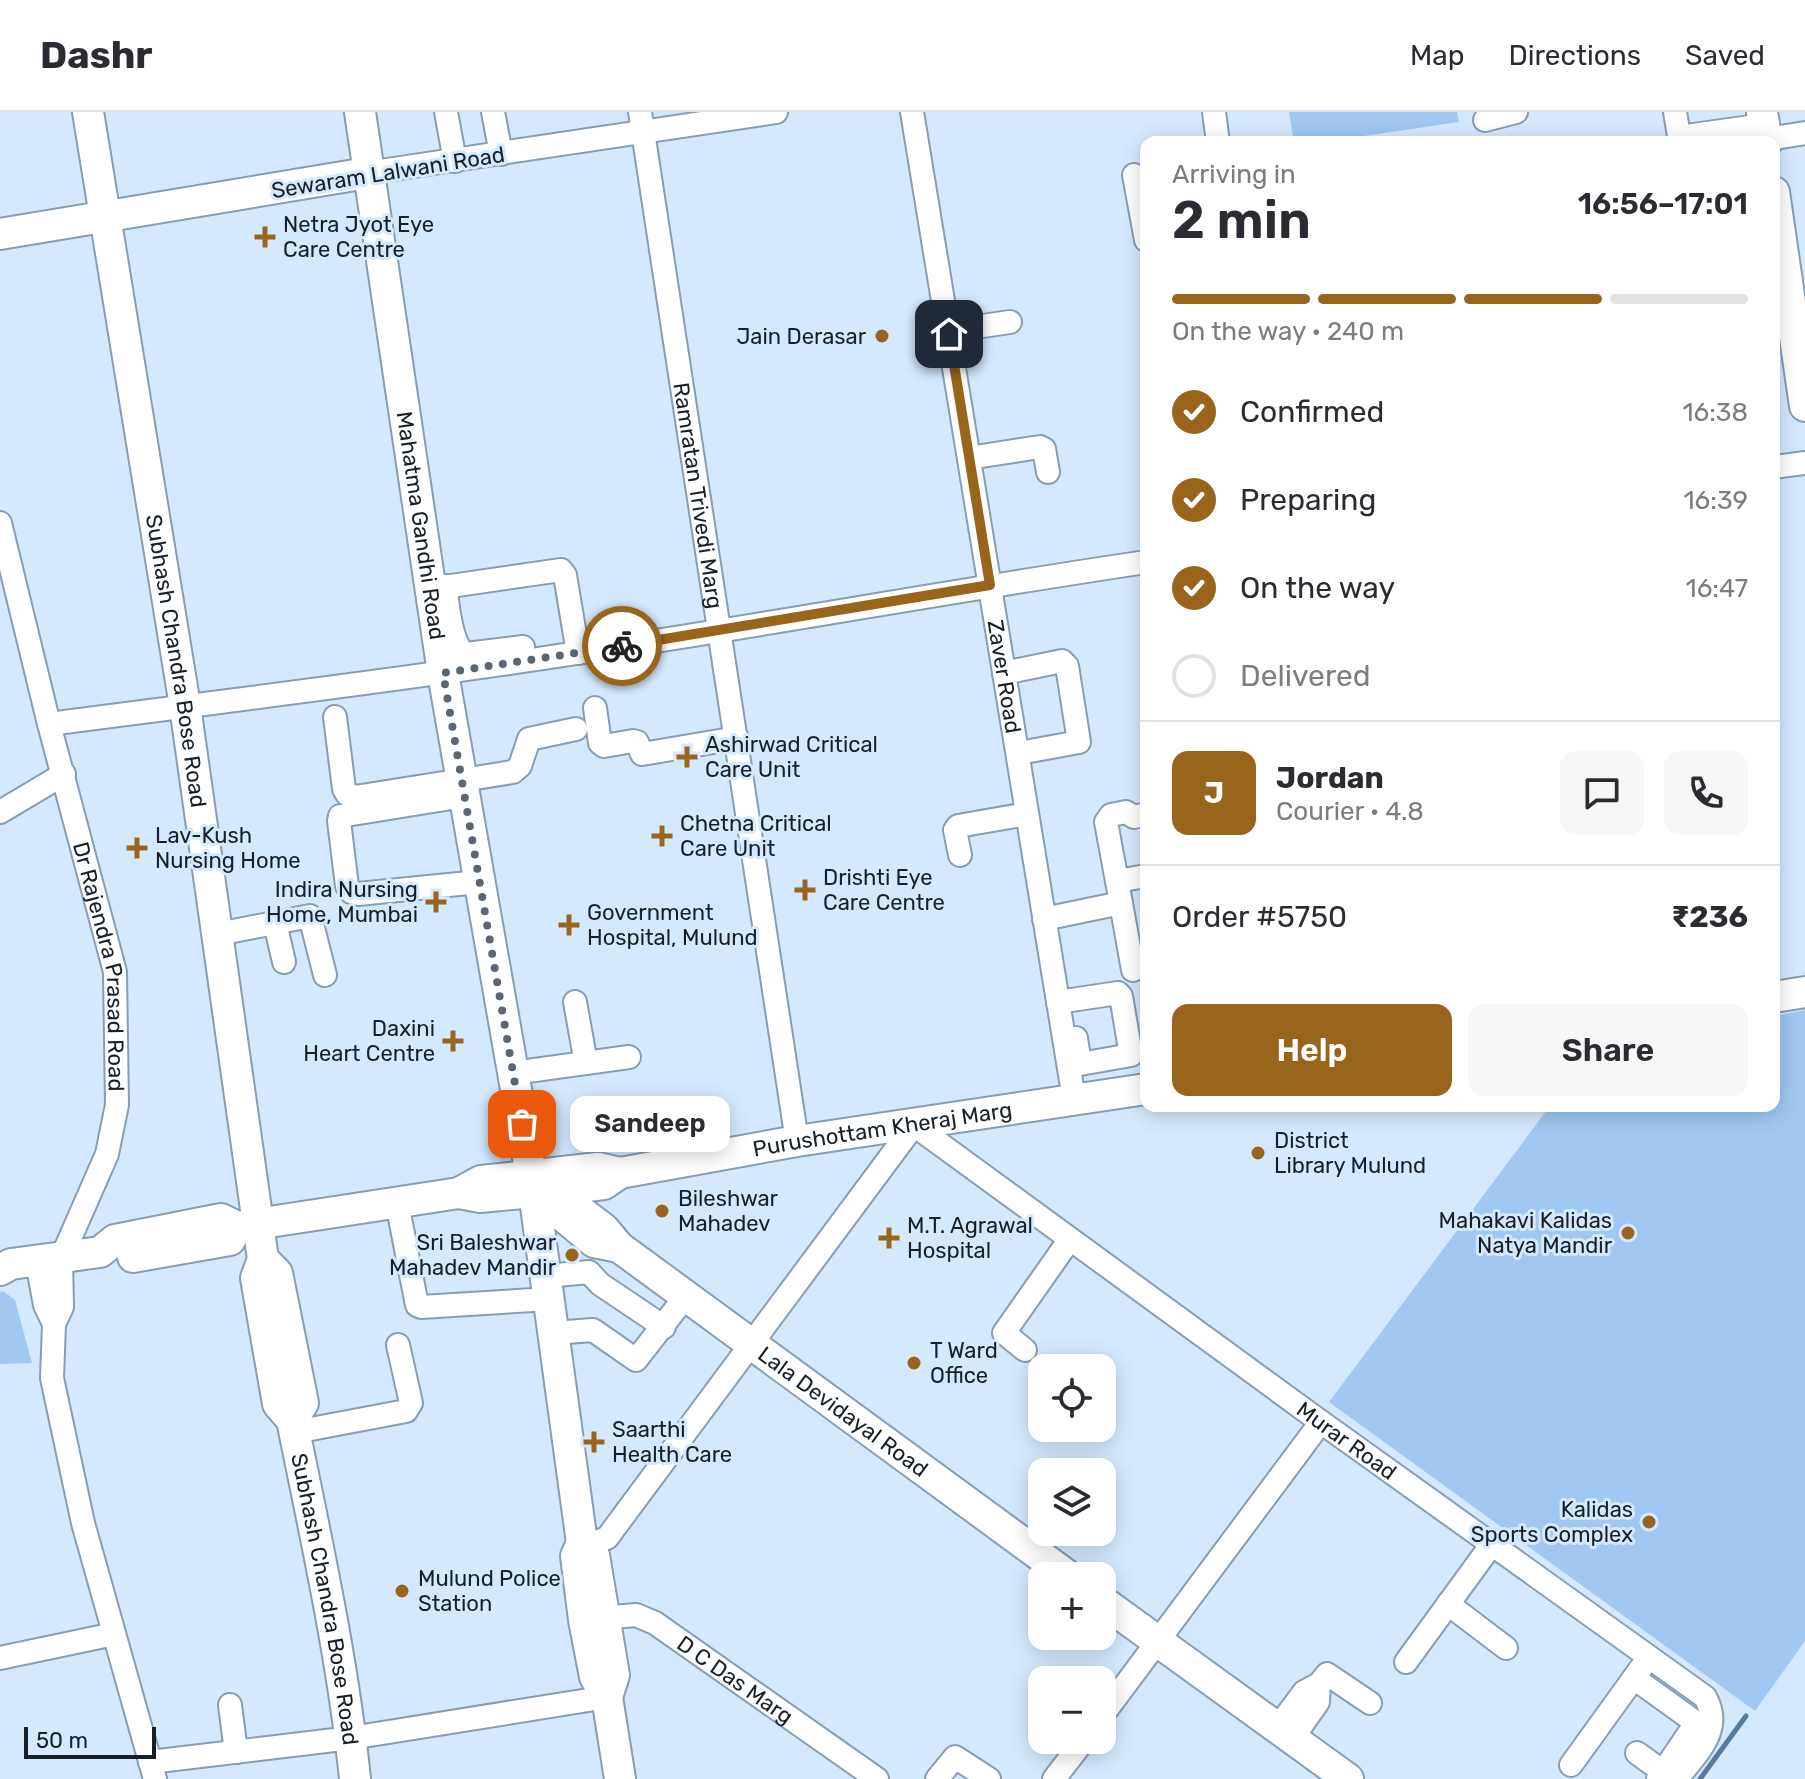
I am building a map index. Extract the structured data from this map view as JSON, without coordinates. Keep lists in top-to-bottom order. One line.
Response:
{"streets":{"main road":["Sewaram Lalwani Road","Mahatma Gandhi Road","Subhash Chandra Bose Road","Purushottam Kheraj Marg","Lala Devidayal Road"],"street":["Ramratan Trivedi Marg","Zaver Road","Dr Rajendra Prasad Road","Murar Road","D C Das Marg"]},"crossings":[["Sewaram Lalwani Road","Ramratan Trivedi Marg"],["Sewaram Lalwani Road","Mahatma Gandhi Road"],["Sewaram Lalwani Road","Subhash Chandra Bose Road"],["Ramratan Trivedi Marg","Purushottam Kheraj Marg"],["Mahatma Gandhi Road","Purushottam Kheraj Marg"],["Mahatma Gandhi Road","Lala Devidayal Road"],["Mahatma Gandhi Road","D C Das Marg"],["Subhash Chandra Bose Road","Purushottam Kheraj Marg"],["Zaver Road","Purushottam Kheraj Marg"],["Dr Rajendra Prasad Road","Purushottam Kheraj Marg"],["Purushottam Kheraj Marg","Lala Devidayal Road"],["Purushottam Kheraj Marg","Murar Road"]],"places":{"health":["Netra Jyot Eye Care Centre","Ashirwad Critical Care Unit","Chetna Critical Care Unit","Lav-Kush Nursing Home","Drishti Eye Care Centre","Indira Nursing Home, Mumbai","Government Hospital, Mulund","Daxini Heart Centre","M.T. Agrawal Hospital","Saarthi Health Care"],"other":["Jain Derasar","Sandeep","District Library Mulund","Bileshwar Mahadev","Mahakavi Kalidas Natya Mandir","Sri Baleshwar Mahadev Mandir","T Ward Office","Kalidas Sports Complex","Mulund Police Station"]},"scale_bar":"50 m","page":{"header":"Dashr","nav":["Map","Directions","Saved"],"heading":["2 min","Arriving in","16:56–17:01"],"panel":["Jordan","Courier · 4.8","Order #5750","₹236"],"bar":"On the way · 240 m","list":[["Confirmed","16:38"],["Preparing","16:39"],["On the way","16:47"],"Delivered"],"round":"J","buttons":["Help","Share"],"bubble":"Sandeep","map_buttons":["+","−"],"scale":"50 m"}}
